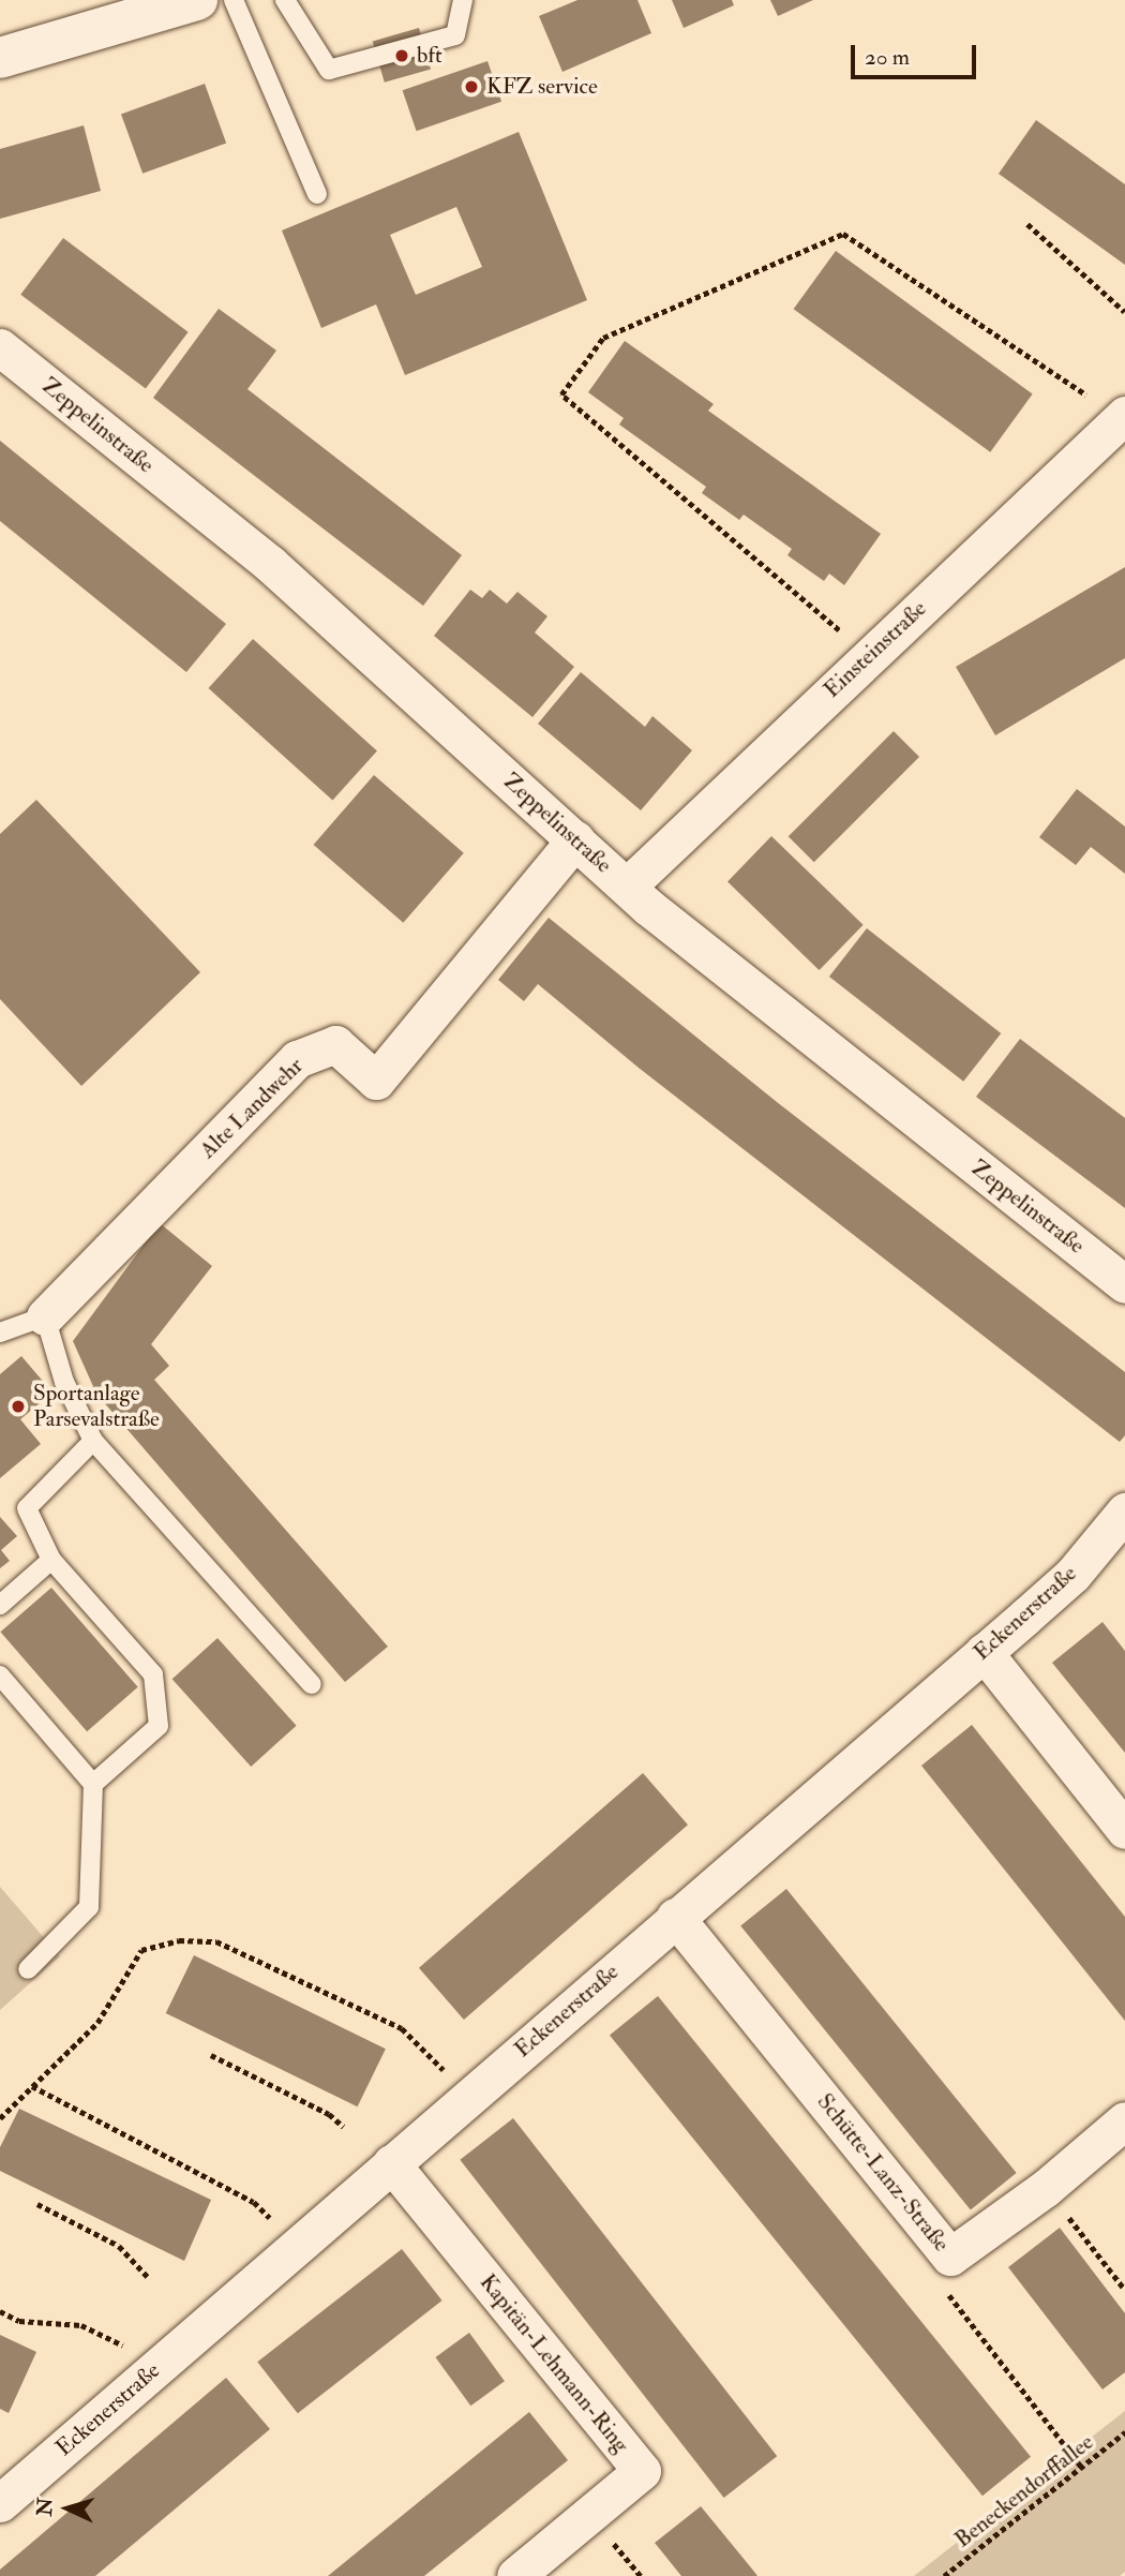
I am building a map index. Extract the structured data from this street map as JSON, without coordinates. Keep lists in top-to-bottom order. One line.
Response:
{"streets":{"street":["Zeppelinstraße","Einsteinstraße","Alte Landwehr","Eckenerstraße","Schütte-Lanz-Straße","Kapitän-Lehmann-Ring"],"path":["Beneckendorffallee"]},"crossings":[["Zeppelinstraße","Einsteinstraße"],["Zeppelinstraße","Alte Landwehr"],["Eckenerstraße","Schütte-Lanz-Straße"],["Eckenerstraße","Kapitän-Lehmann-Ring"]],"places":["bft","KFZ service","Sportanlage Parsevalstraße"],"scale_bar":"20 m","north":"left"}
